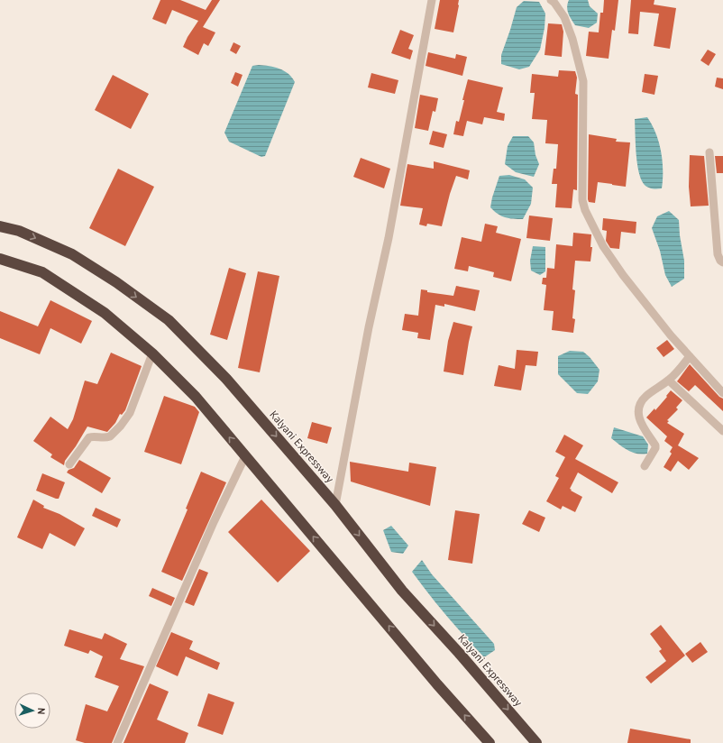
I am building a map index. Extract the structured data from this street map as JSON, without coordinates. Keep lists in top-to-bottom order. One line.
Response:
{"streets":{"highway":["Kalyani Expressway"]},"north":"right"}
